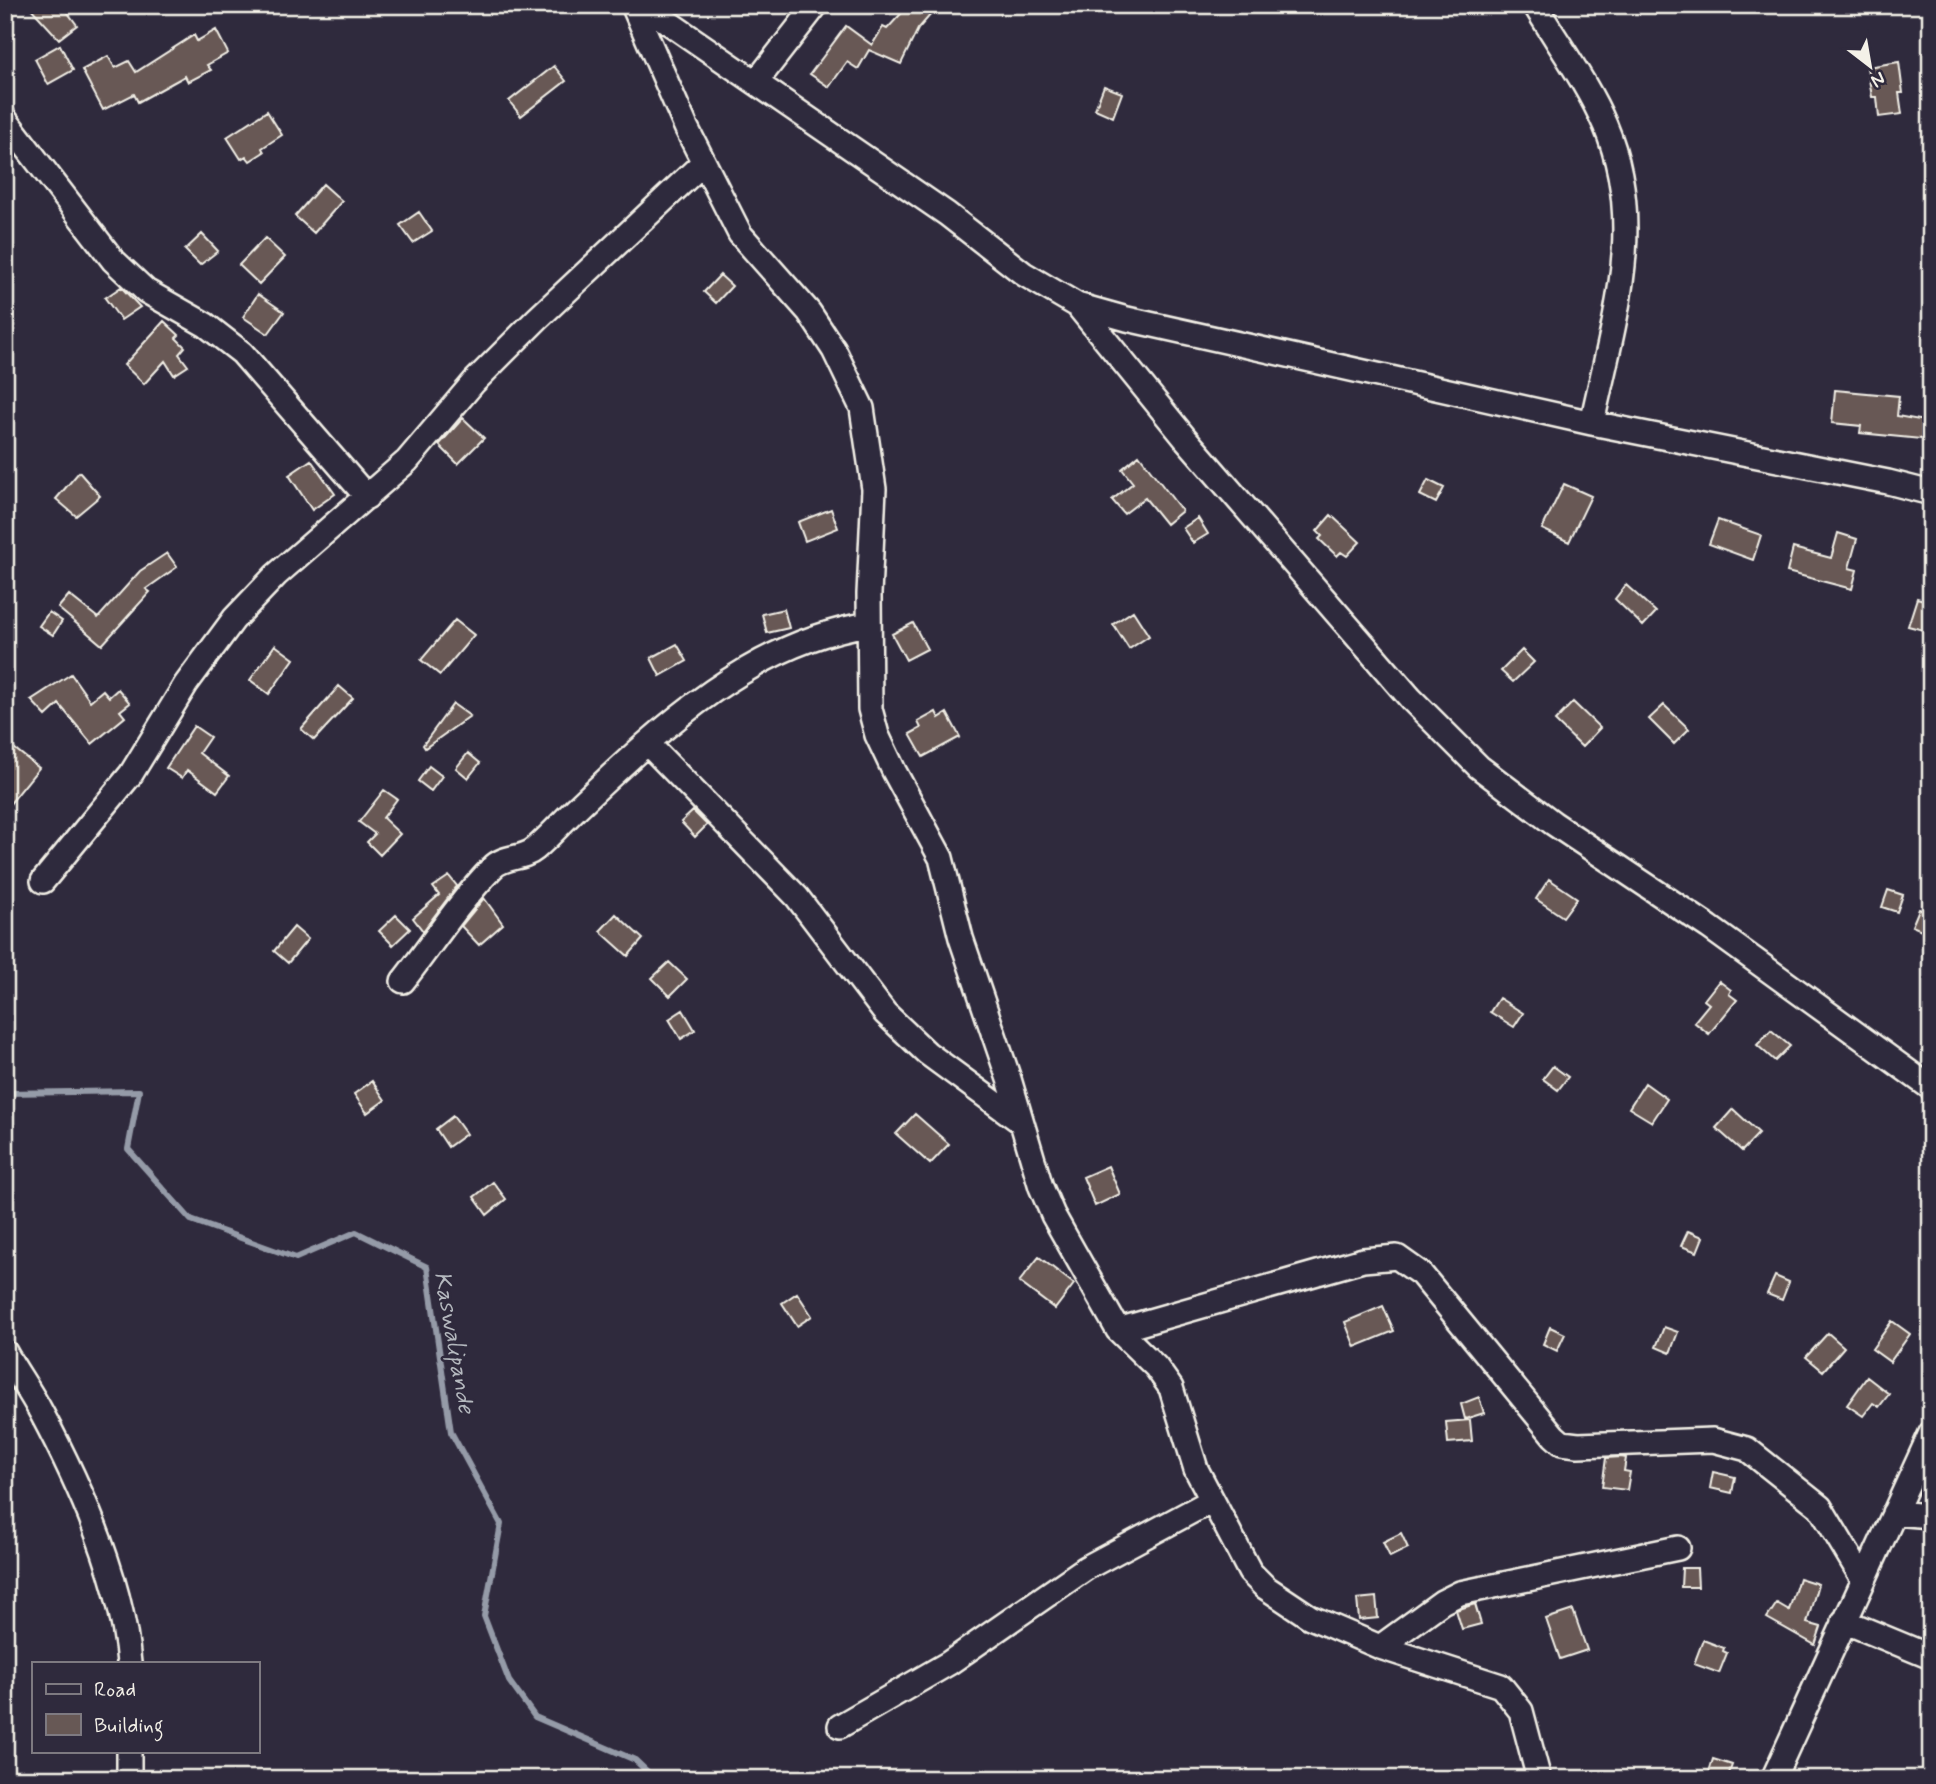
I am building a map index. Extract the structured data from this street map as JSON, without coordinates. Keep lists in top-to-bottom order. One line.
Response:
{"water":["Kaswalipande"],"legend":["Road","Building"],"north":"bottom right"}
